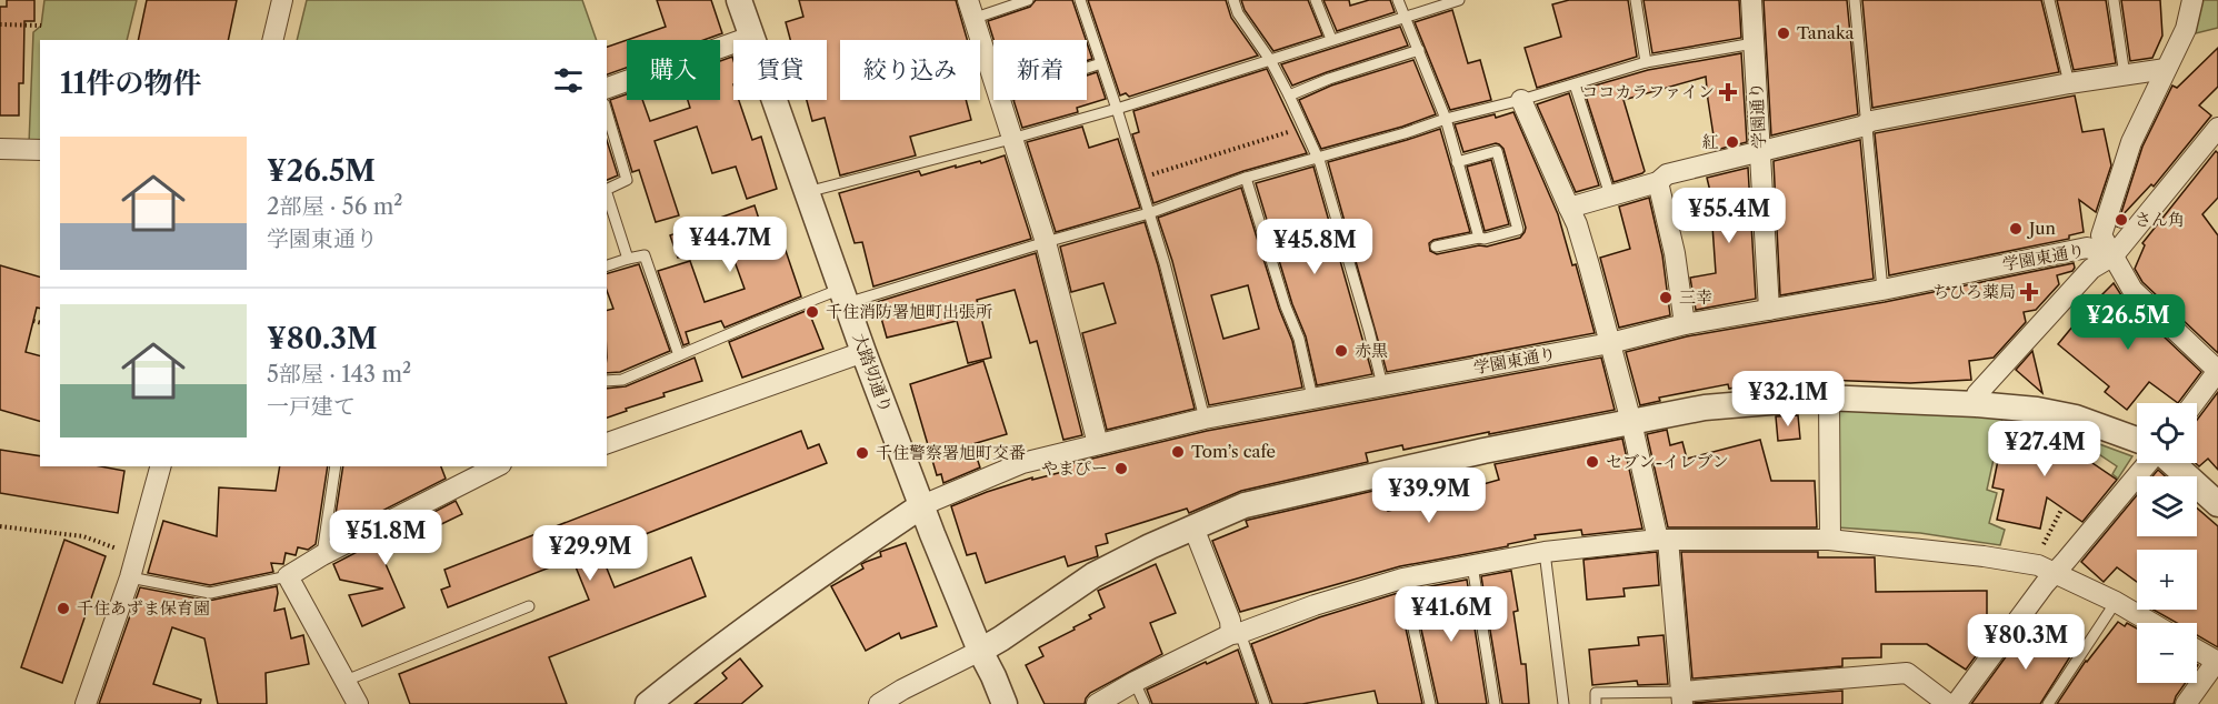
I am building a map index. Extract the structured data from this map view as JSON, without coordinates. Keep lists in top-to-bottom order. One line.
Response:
{"streets":{"street":["学園通り","学園東通り","大踏切通り"]},"crossings":[["学園通り","学園東通り"],["学園東通り","大踏切通り"]],"places":{"other":["Tanaka","紅","さん角","Jun","三幸","千住消防署旭町出張所","赤黒","Tom’s cafe","千住警察署旭町交番","セブン-イレブン","やまぴー","千住あずま保育園"],"health":["ココカラファイン","ちひろ薬局"]},"page":{"chip":["購入","賃貸","絞り込み","新着"],"heading":"11件の物件","list":[{"name":"¥26.5M","note":"2部屋 · 56 m² · 学園東通り"},{"name":"¥80.3M","note":"5部屋 · 143 m² · 一戸建て"}],"price":["¥55.4M","¥44.7M","¥45.8M","¥26.5M","¥32.1M","¥27.4M","¥39.9M","¥51.8M","¥29.9M","¥41.6M","¥80.3M"],"map_buttons":["+","−"]}}
